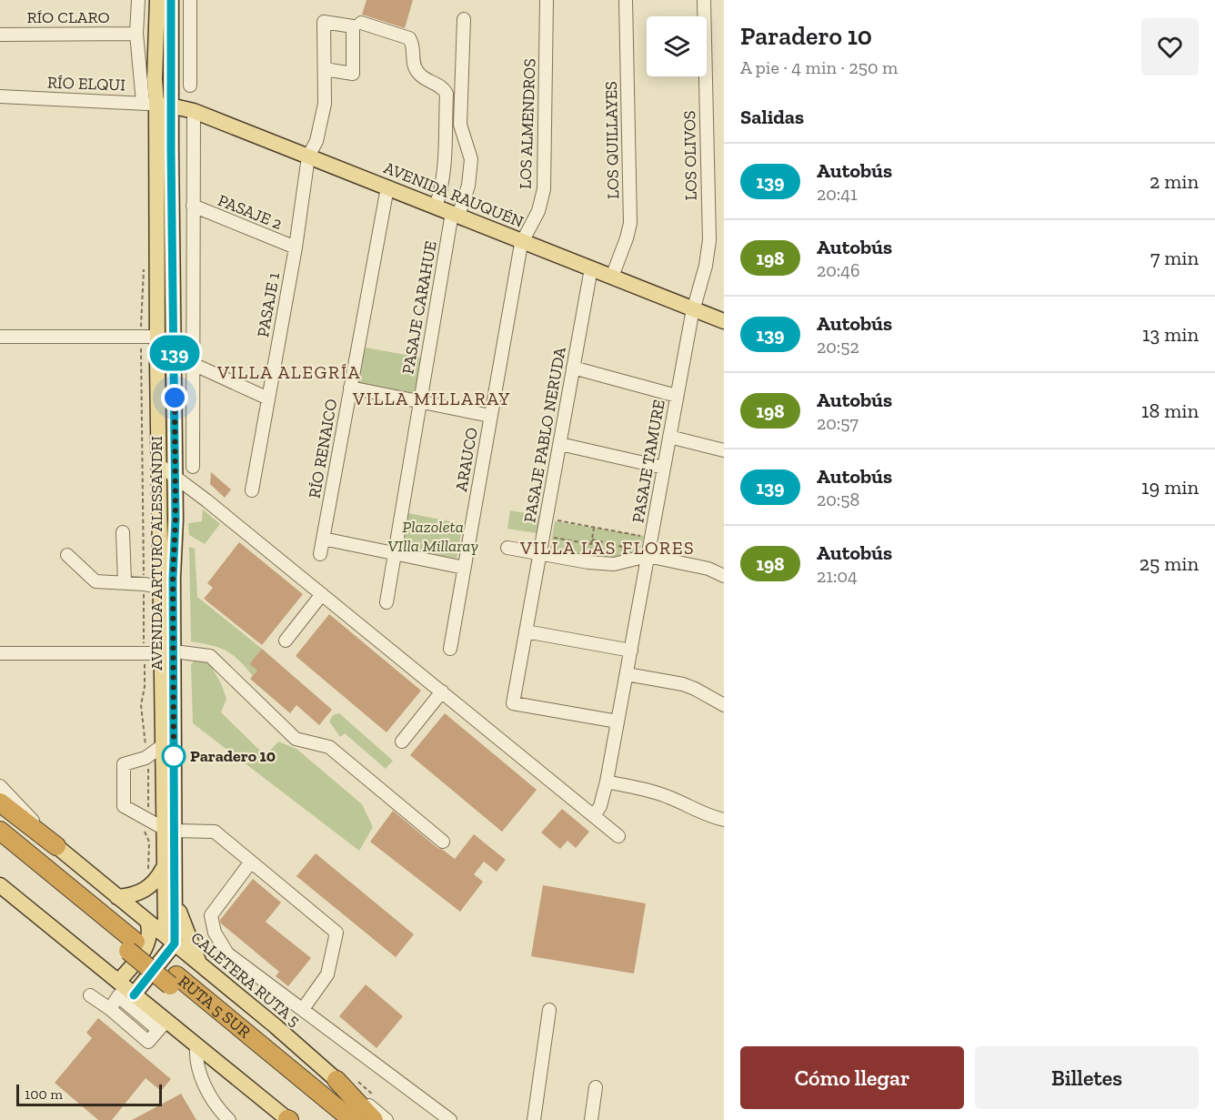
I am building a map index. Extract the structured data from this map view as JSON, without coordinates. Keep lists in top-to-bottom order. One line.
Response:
{"streets":{"highway":["RUTA 5 SUR"],"main road":["AVENIDA RAUQUÉN","AVENIDA ARTURO ALESSANDRI","CALETERA RUTA 5"],"street":["RÍO CLARO","RÍO ELQUI","LOS ALMENDROS","LOS QUILLAYES","LOS OLIVOS","PASAJE 2","PASAJE 1","PASAJE CARAHUE","PASAJE PABLO NERUDA","RÍO RENAICO","ARAUCO","PASAJE TAMURE"]},"crossings":[["RÍO CLARO","AVENIDA ARTURO ALESSANDRI"],["RÍO ELQUI","AVENIDA RAUQUÉN"],["RÍO ELQUI","AVENIDA ARTURO ALESSANDRI"],["LOS ALMENDROS","AVENIDA RAUQUÉN"],["LOS ALMENDROS","ARAUCO"],["LOS QUILLAYES","AVENIDA RAUQUÉN"],["LOS OLIVOS","AVENIDA RAUQUÉN"],["LOS OLIVOS","PASAJE TAMURE"],["AVENIDA RAUQUÉN","PASAJE 1"],["AVENIDA RAUQUÉN","PASAJE CARAHUE"],["AVENIDA RAUQUÉN","PASAJE PABLO NERUDA"],["AVENIDA RAUQUÉN","RÍO RENAICO"],["AVENIDA RAUQUÉN","ARAUCO"],["AVENIDA RAUQUÉN","PASAJE TAMURE"],["AVENIDA RAUQUÉN","AVENIDA ARTURO ALESSANDRI"],["PASAJE 2","PASAJE 1"],["PASAJE PABLO NERUDA","PASAJE TAMURE"],["AVENIDA ARTURO ALESSANDRI","CALETERA RUTA 5"]],"districts":["VILLA ALEGRÍA","VILLA MILLARAY","VILLA LAS FLORES"],"parks":["Plazoleta VIlla Millaray"],"places":["Paradero 10"],"lines":["bus line 139"],"scale_bar":"100 m","page":{"on_map":"139","heading":[["Paradero 10","A pie · 4 min · 250 m"],"Salidas"],"list":[{"mark":"139","name":"Autobús","note":"20:41","value":"2 min"},{"mark":"198","name":"Autobús","note":"20:46","value":"7 min"},{"mark":"139","name":"Autobús","note":"20:52","value":"13 min"},{"mark":"198","name":"Autobús","note":"20:57","value":"18 min"},{"mark":"139","name":"Autobús","note":"20:58","value":"19 min"},{"mark":"198","name":"Autobús","note":"21:04","value":"25 min"}],"buttons":["Cómo llegar","Billetes"],"scale":"100 m"}}
